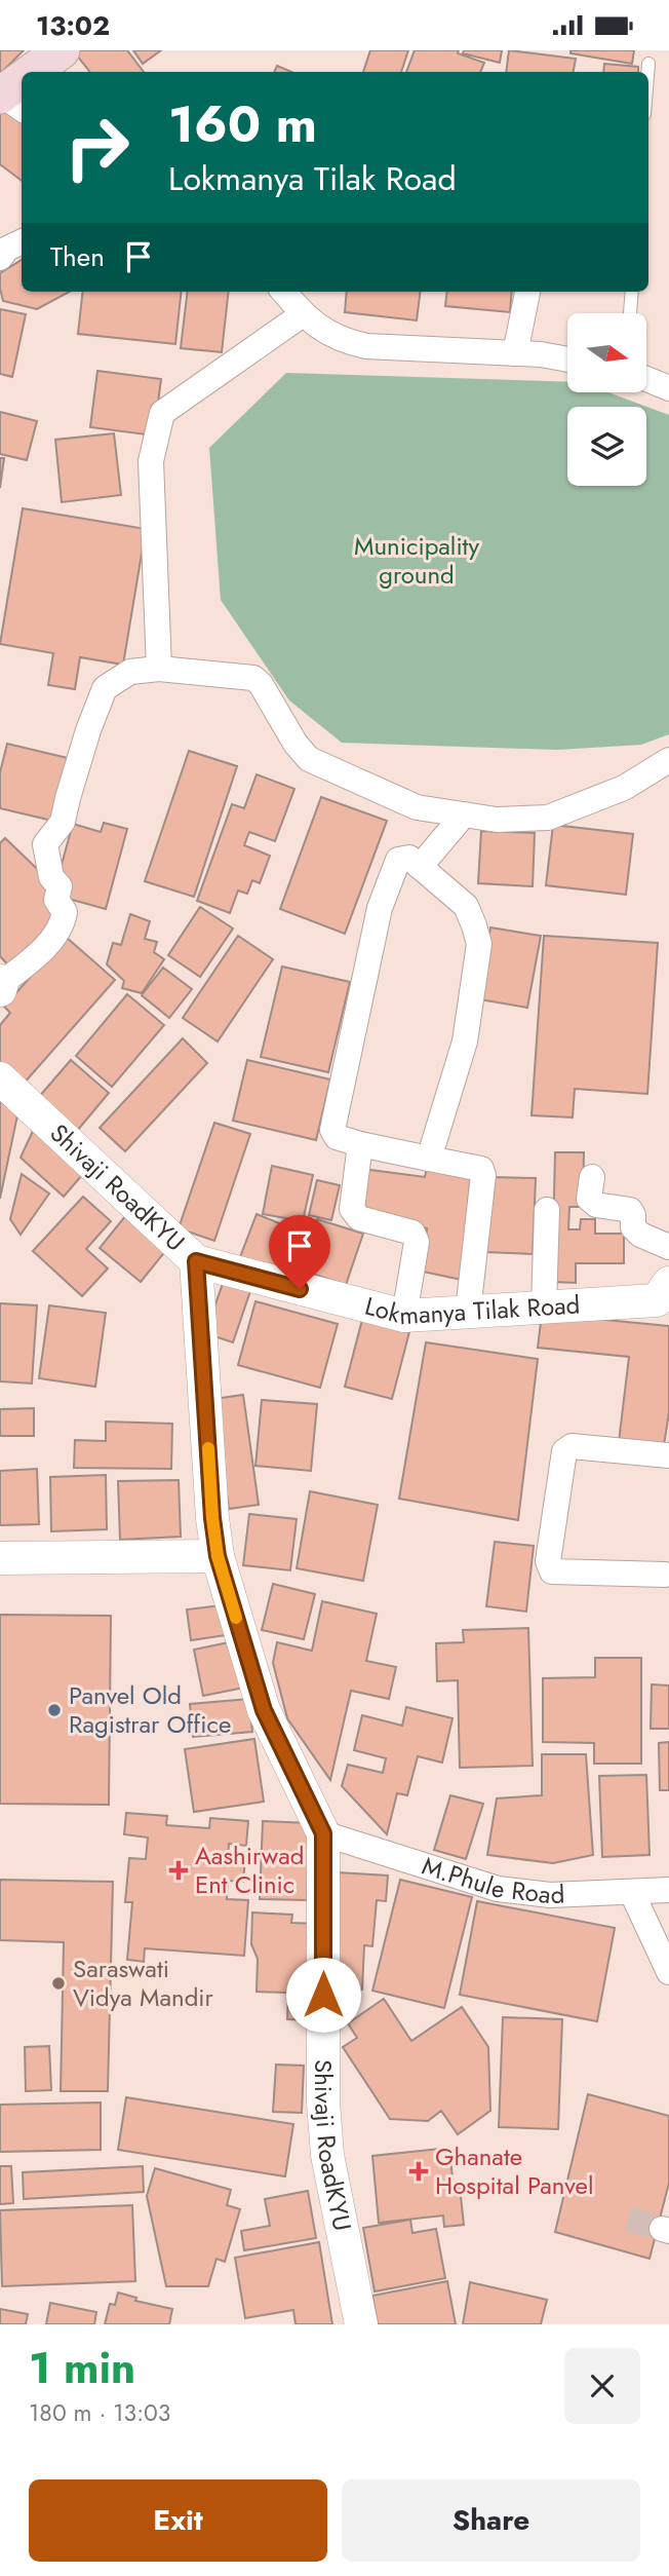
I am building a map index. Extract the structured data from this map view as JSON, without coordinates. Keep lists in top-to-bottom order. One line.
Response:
{"streets":{"street":["Shivaji RoadKYU","Lokmanya Tilak Road","M.Phule Road"]},"crossings":[["Shivaji RoadKYU","Lokmanya Tilak Road"],["Shivaji RoadKYU","M.Phule Road"]],"parks":["Municipality ground"],"places":{"other":["Panvel Old Ragistrar Office","Saraswati Vidya Mandir"],"health":["Aashirwad Ent Clinic","Ghanate Hospital Panvel"]},"north":"right","page":{"status":"13:02","turn":["160 m","Lokmanya Tilak Road"],"then":"Then","heading":["1 min","180 m · 13:03"],"buttons":["Exit","Share"]}}
